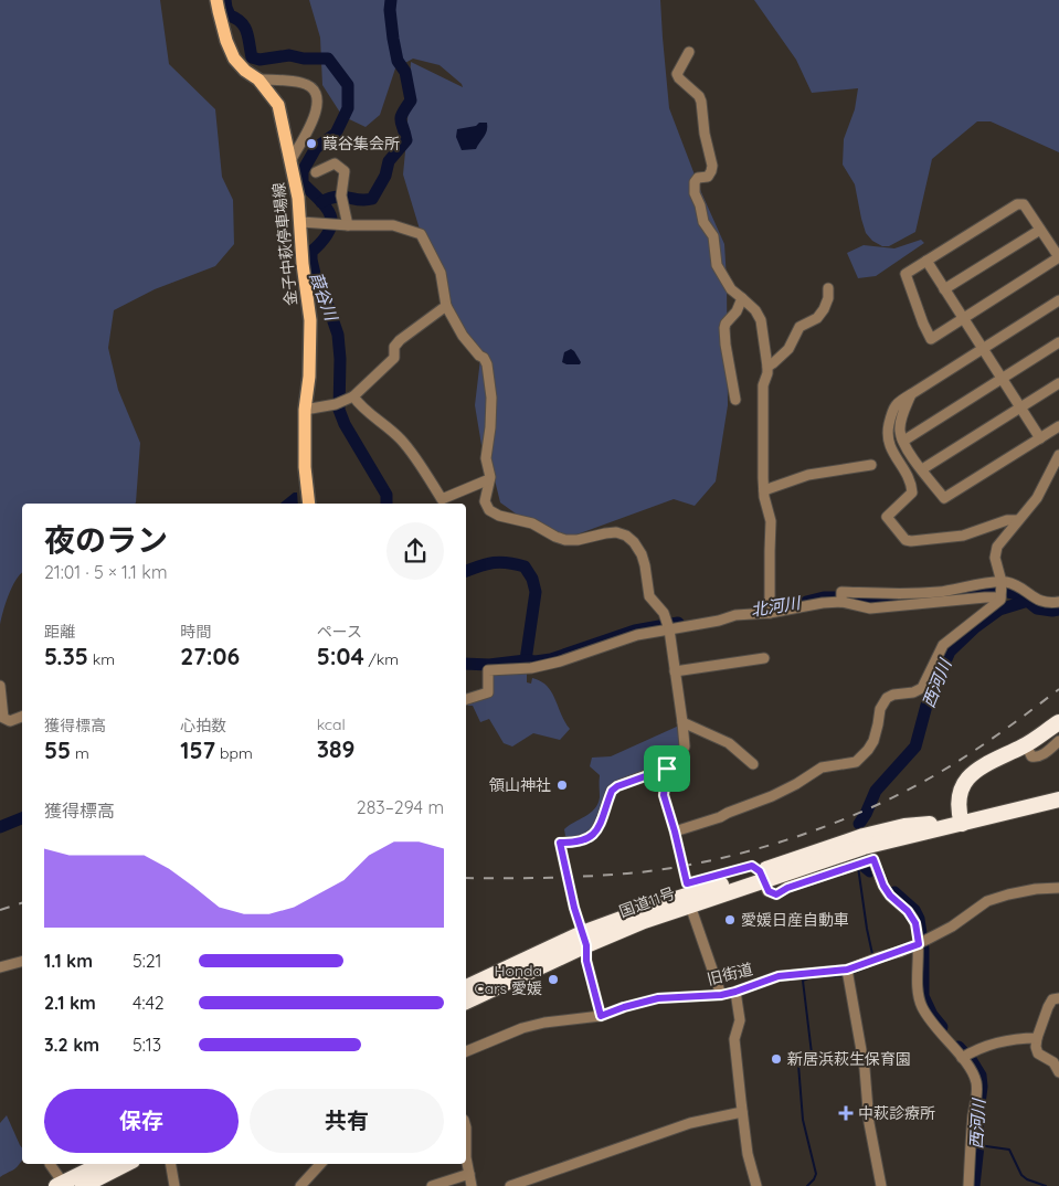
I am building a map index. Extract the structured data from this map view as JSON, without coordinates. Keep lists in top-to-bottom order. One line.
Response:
{"streets":{"highway":["国道11号"],"main road":["金子中萩停車場線"],"street":["旧街道"]},"water":["葭谷川","北河川","西河川"],"places":{"other":["葭谷集会所","領山神社","愛媛日産自動車","Honda Cars 愛媛","新居浜萩生保育園"],"health":["中萩診療所"]},"page":{"heading":["夜のラン","21:01 · 5 × 1.1 km"],"stats":[["距離","5.35 km"],["時間","27:06"],["ペース","5:04 /km"],["獲得標高","55 m"],["心拍数","157 bpm"],["kcal","389"]],"chart":["獲得標高","283–294 m"],"list":[{"name":"1.1 km","note":"5:21"},{"name":"2.1 km","note":"4:42"},{"name":"3.2 km","note":"5:13"}],"buttons":["保存","共有"]}}
